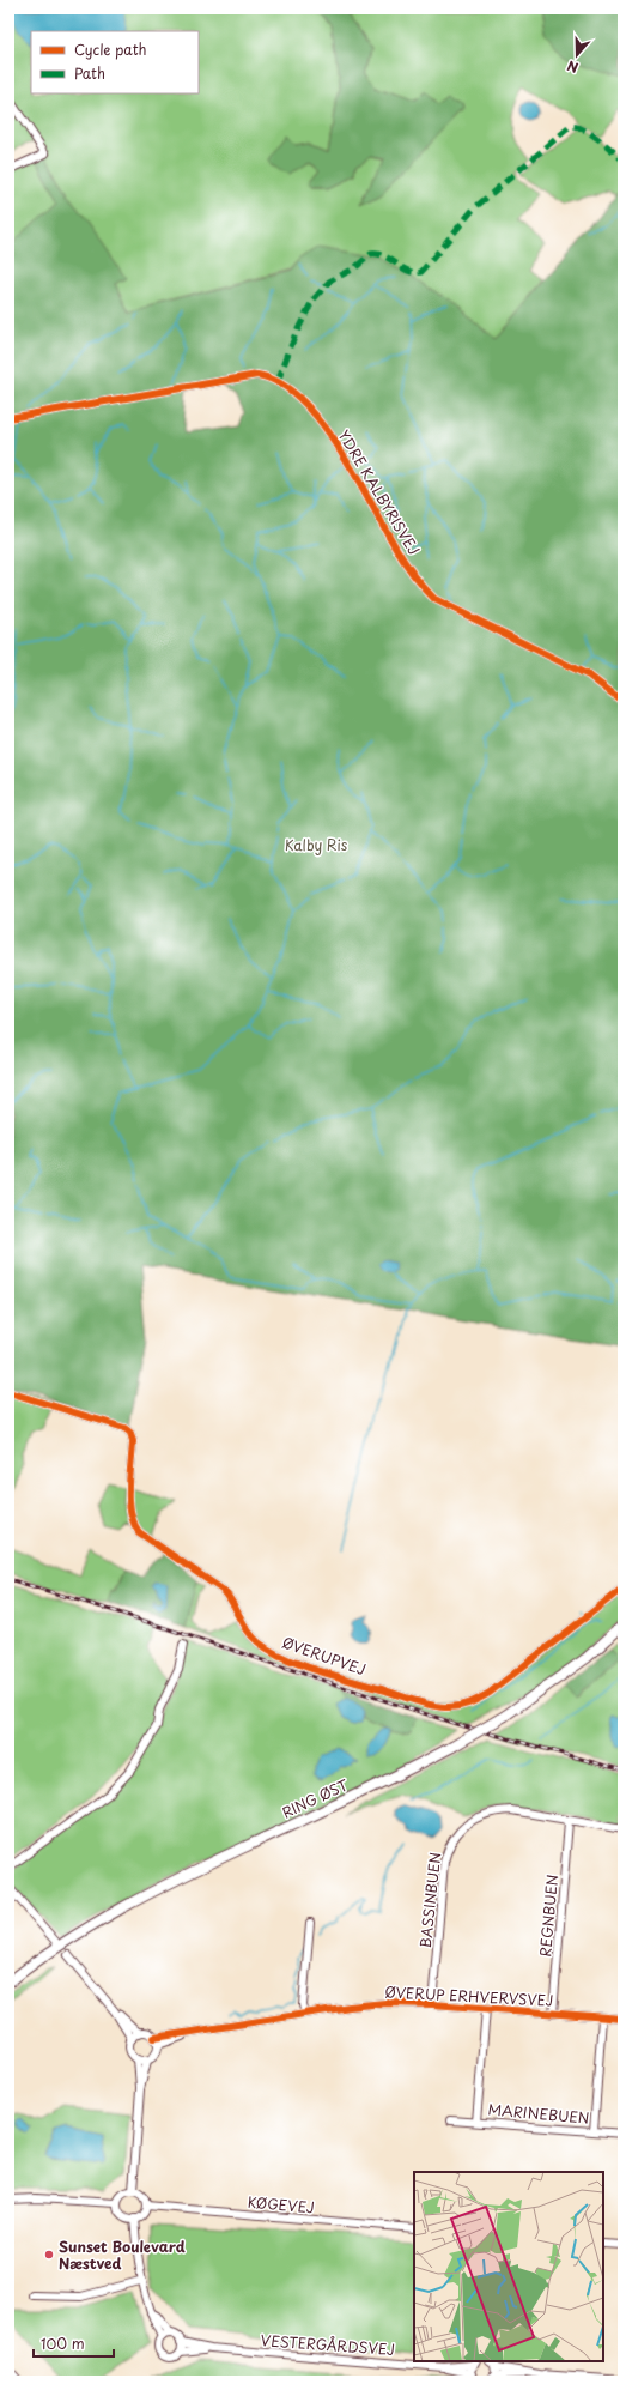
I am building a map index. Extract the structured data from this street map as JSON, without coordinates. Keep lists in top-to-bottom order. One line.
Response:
{"streets":{"main road":["RING ØST"],"street":["YDRE KALBYRISVEJ","ØVERUPVEJ","BASSINBUEN","REGNBUEN","ØVERUP ERHVERVSVEJ","MARINEBUEN","KØGEVEJ","VESTERGÅRDSVEJ"]},"crossings":[["BASSINBUEN","REGNBUEN"],["BASSINBUEN","ØVERUP ERHVERVSVEJ"],["REGNBUEN","ØVERUP ERHVERVSVEJ"]],"parks":["Kalby Ris"],"places":["Sunset Boulevard Næstved"],"legend":["Cycle path","Path"],"scale_bar":"100 m","north":"bottom"}
